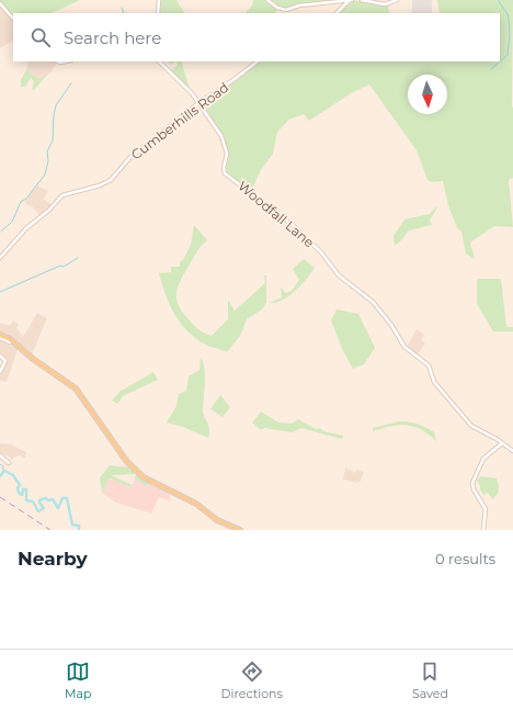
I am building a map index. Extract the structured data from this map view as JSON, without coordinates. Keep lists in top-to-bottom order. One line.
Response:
{"streets":{"street":["Cumberhills Road","Woodfall Lane"]},"crossings":[["Cumberhills Road","Woodfall Lane"]],"north":"bottom","page":{"search":"Search here","heading":["Nearby","0 results"],"nav":["Map","Directions","Saved"]}}
